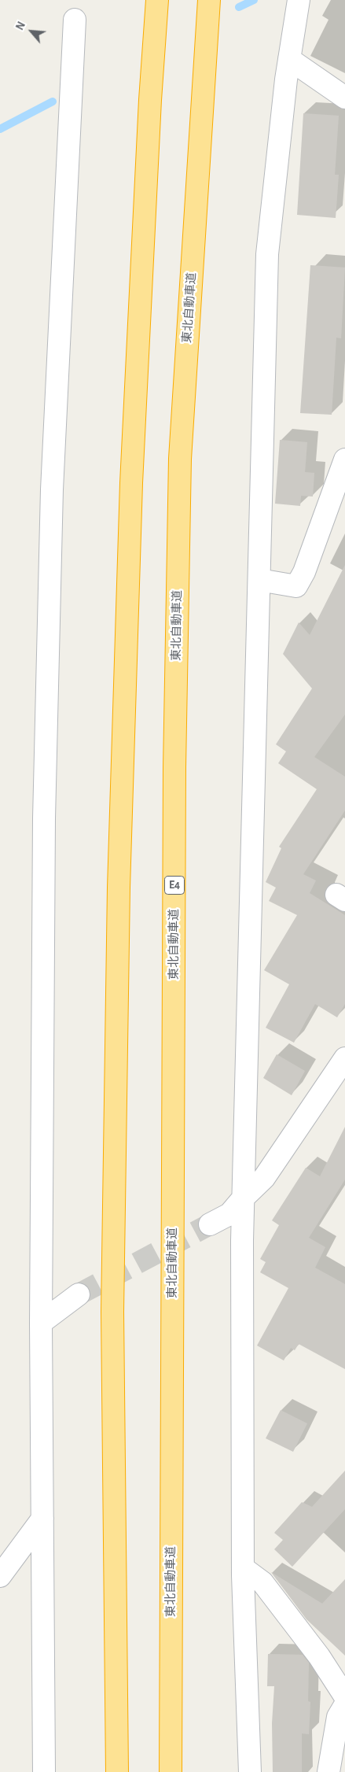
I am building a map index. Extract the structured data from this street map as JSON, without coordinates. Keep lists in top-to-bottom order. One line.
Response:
{"streets":{"highway":["東北自動車道","E4"]},"north":"top left"}
